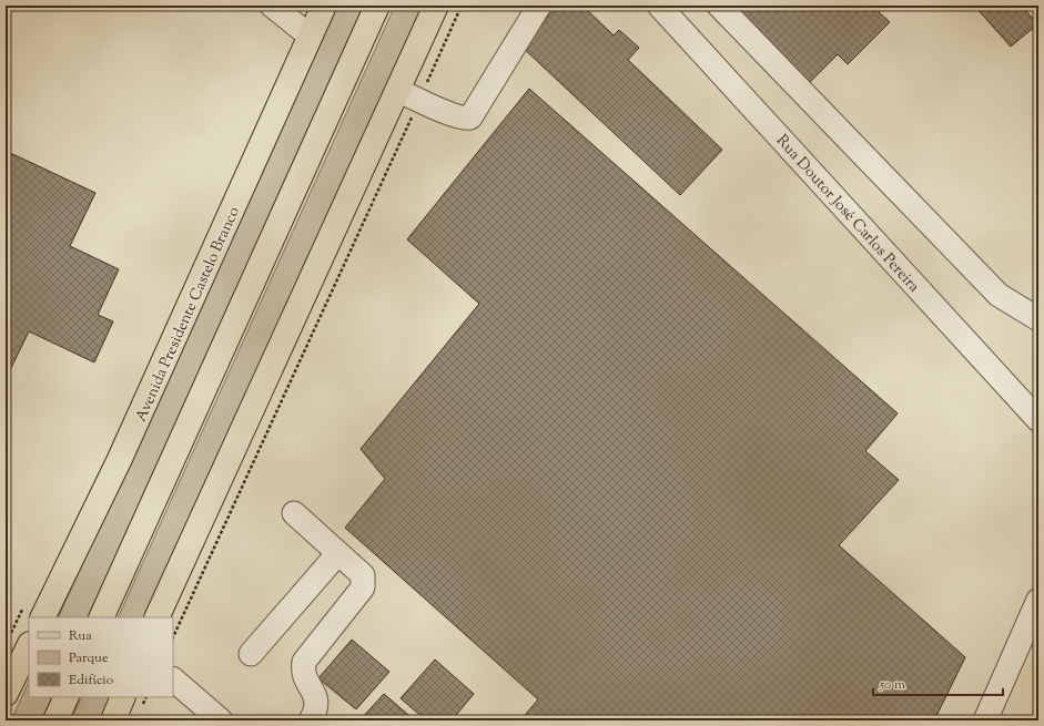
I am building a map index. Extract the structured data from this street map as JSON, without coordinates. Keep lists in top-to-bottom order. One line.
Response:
{"streets":{"main road":["Avenida Presidente Castelo Branco"],"street":["Rua Doutor José Carlos Pereira"]},"legend":["Rua","Parque","Edifício"],"scale_bar":"50 m"}
